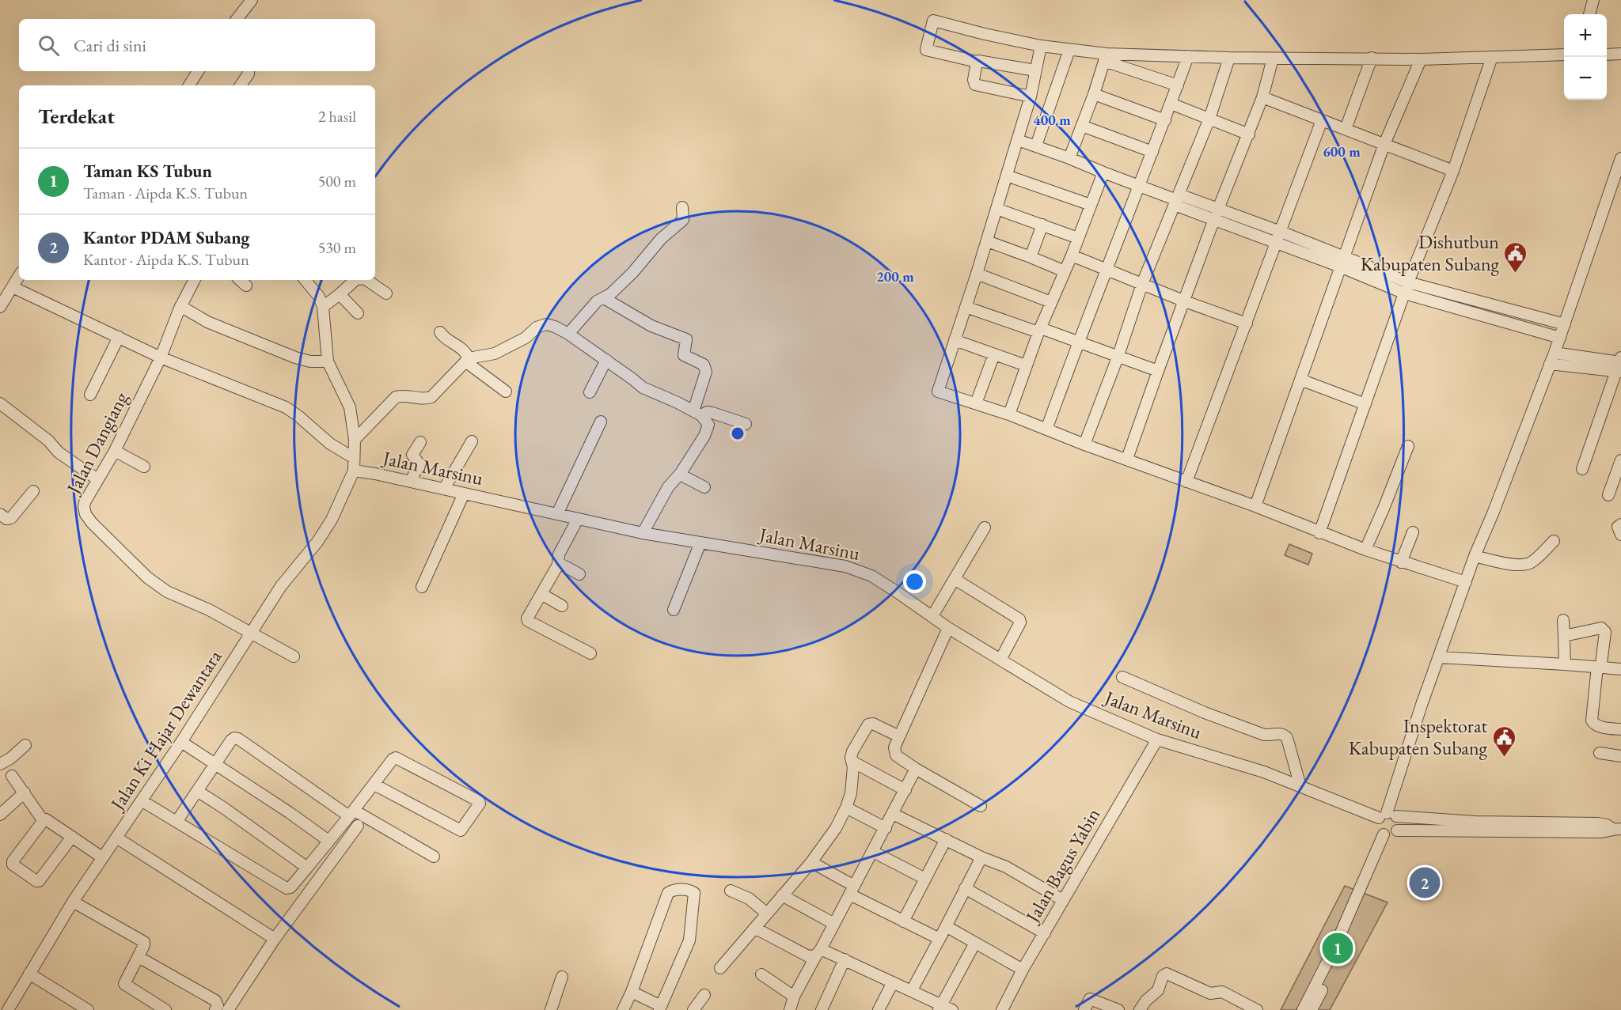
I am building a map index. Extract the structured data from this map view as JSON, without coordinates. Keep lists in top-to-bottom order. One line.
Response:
{"streets":{"street":["Jalan Dangiang","Jalan Marsinu","Jalan Ki Hajar Dewantara","Jalan Bagus Yabin"]},"crossings":[["Jalan Dangiang","Jalan Ki Hajar Dewantara"],["Jalan Marsinu","Jalan Ki Hajar Dewantara"],["Jalan Marsinu","Jalan Bagus Yabin"]],"places":{"public building":["Dishutbun Kabupaten Subang","Inspektorat Kabupaten Subang"]},"page":{"map_buttons":["+","−"],"search":"Cari di sini","heading":["Terdekat","2 hasil"],"list":[{"mark":"1","name":"Taman KS Tubun","note":"Taman · Aipda K.S. Tubun","value":"500 m"},{"mark":"2","name":"Kantor PDAM Subang","note":"Kantor · Aipda K.S. Tubun","value":"530 m"}],"pins":["2","1"]},"rings":["400 m","600 m","200 m"]}
